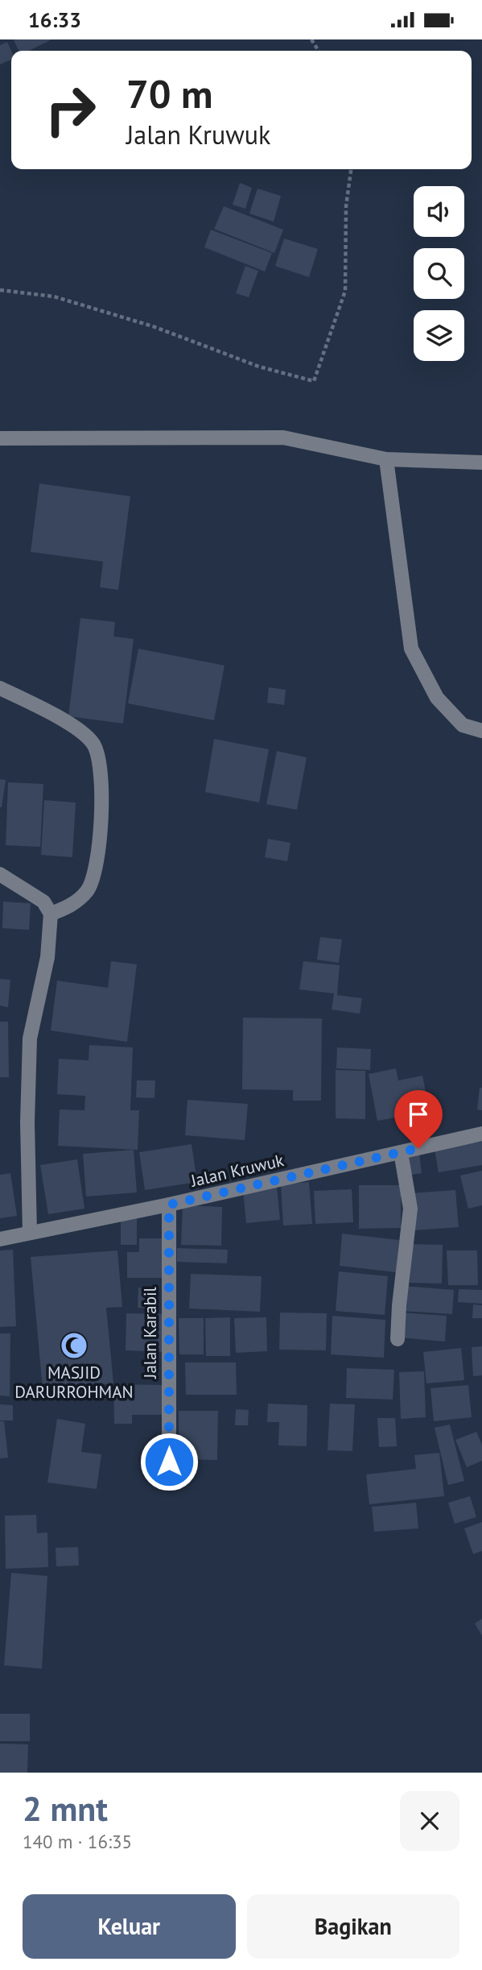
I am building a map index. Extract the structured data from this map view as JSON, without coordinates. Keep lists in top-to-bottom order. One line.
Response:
{"streets":{"street":["Jalan Kruwuk","Jalan Karabil"]},"crossings":[["Jalan Kruwuk","Jalan Karabil"]],"places":{"mosque":["MASJID DARURROHMAN"]},"page":{"status":"16:33","turn":["70 m","Jalan Kruwuk"],"heading":["2 mnt","140 m · 16:35"],"buttons":["Keluar","Bagikan"]}}
